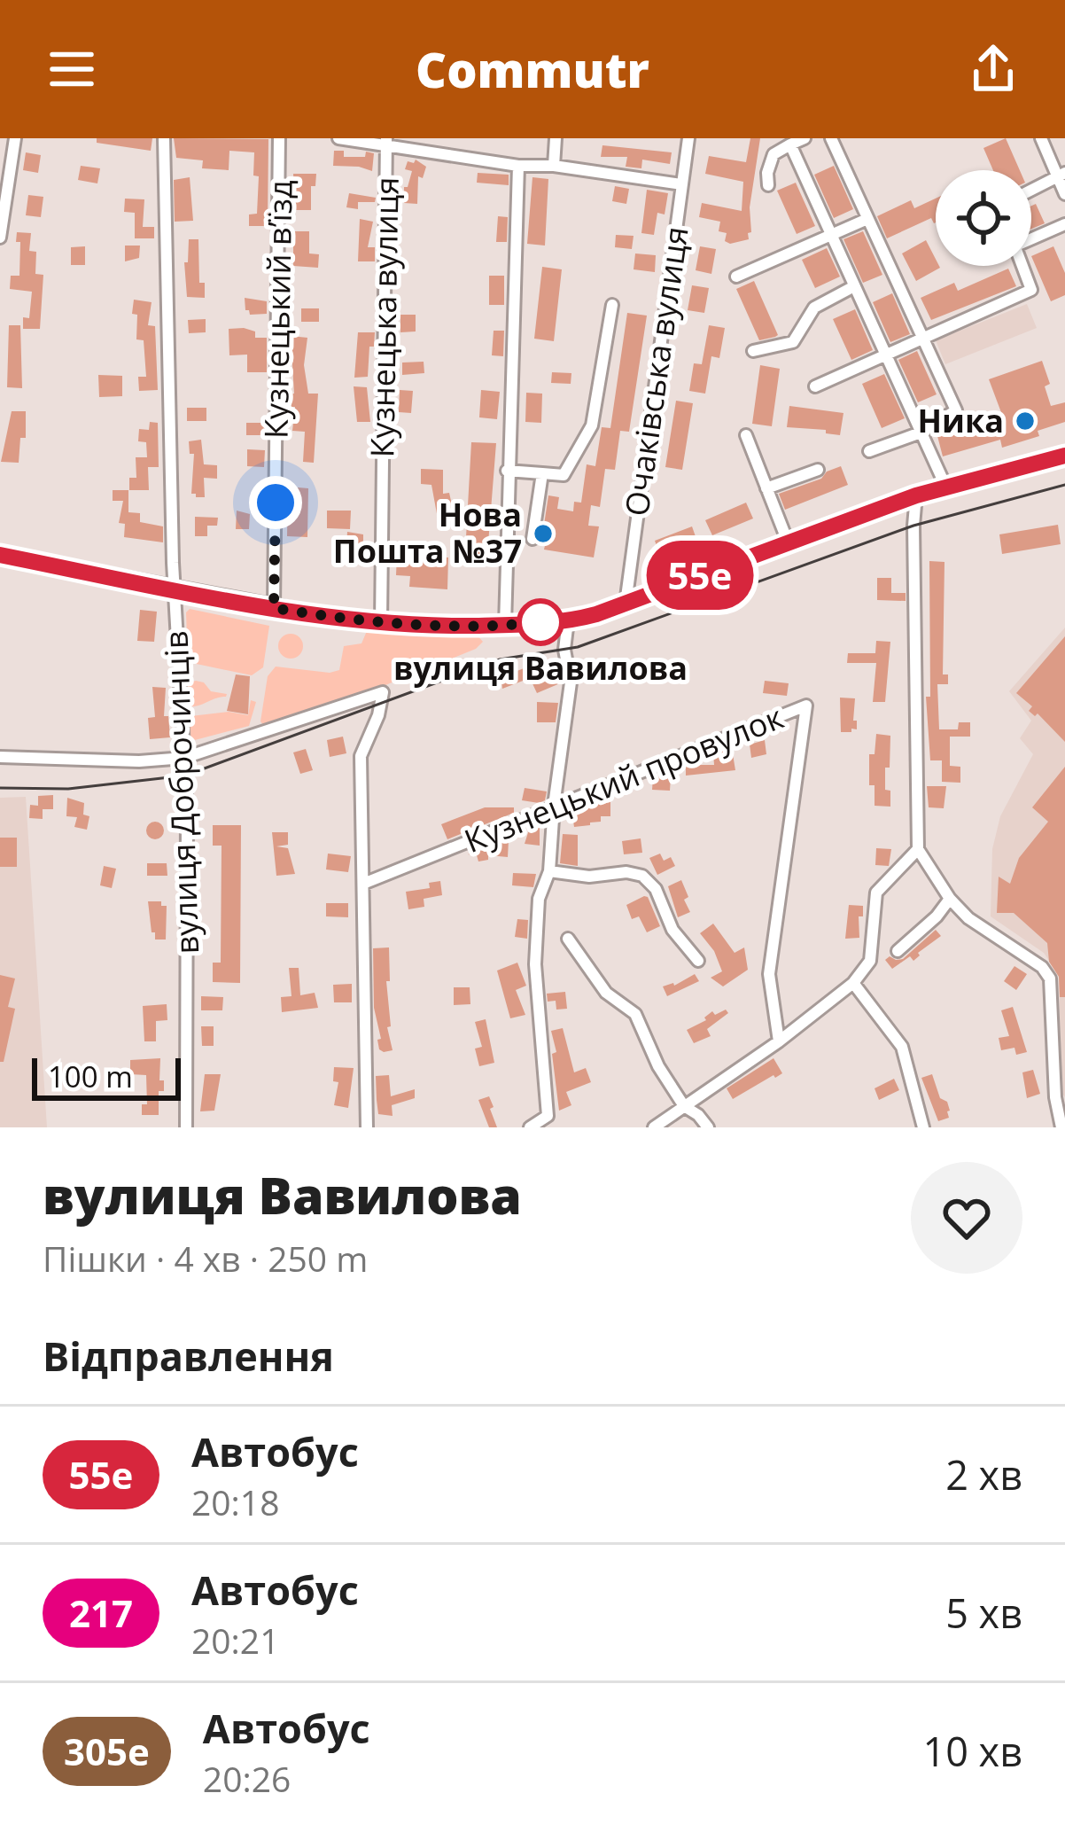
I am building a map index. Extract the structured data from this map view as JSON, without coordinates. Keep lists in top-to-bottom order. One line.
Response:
{"streets":{"street":["Кузнецький в’їзд","Кузнецька вулиця","Очаківська вулиця","Кузнецький провулок","вулиця Доброчинців"]},"places":["Ника","Нова Пошта №37","вулиця Вавилова"],"lines":["bus line 55е"],"scale_bar":"100 m","page":{"header":"Commutr","on_map":"55е","scale":"100 m","heading":[["вулиця Вавилова","Пішки · 4 хв · 250 m"],"Відправлення"],"list":[{"mark":"55е","name":"Автобус","note":"20:18","value":"2 хв"},{"mark":"217","name":"Автобус","note":"20:21","value":"5 хв"},{"mark":"305e","name":"Автобус","note":"20:26","value":"10 хв"}]}}
